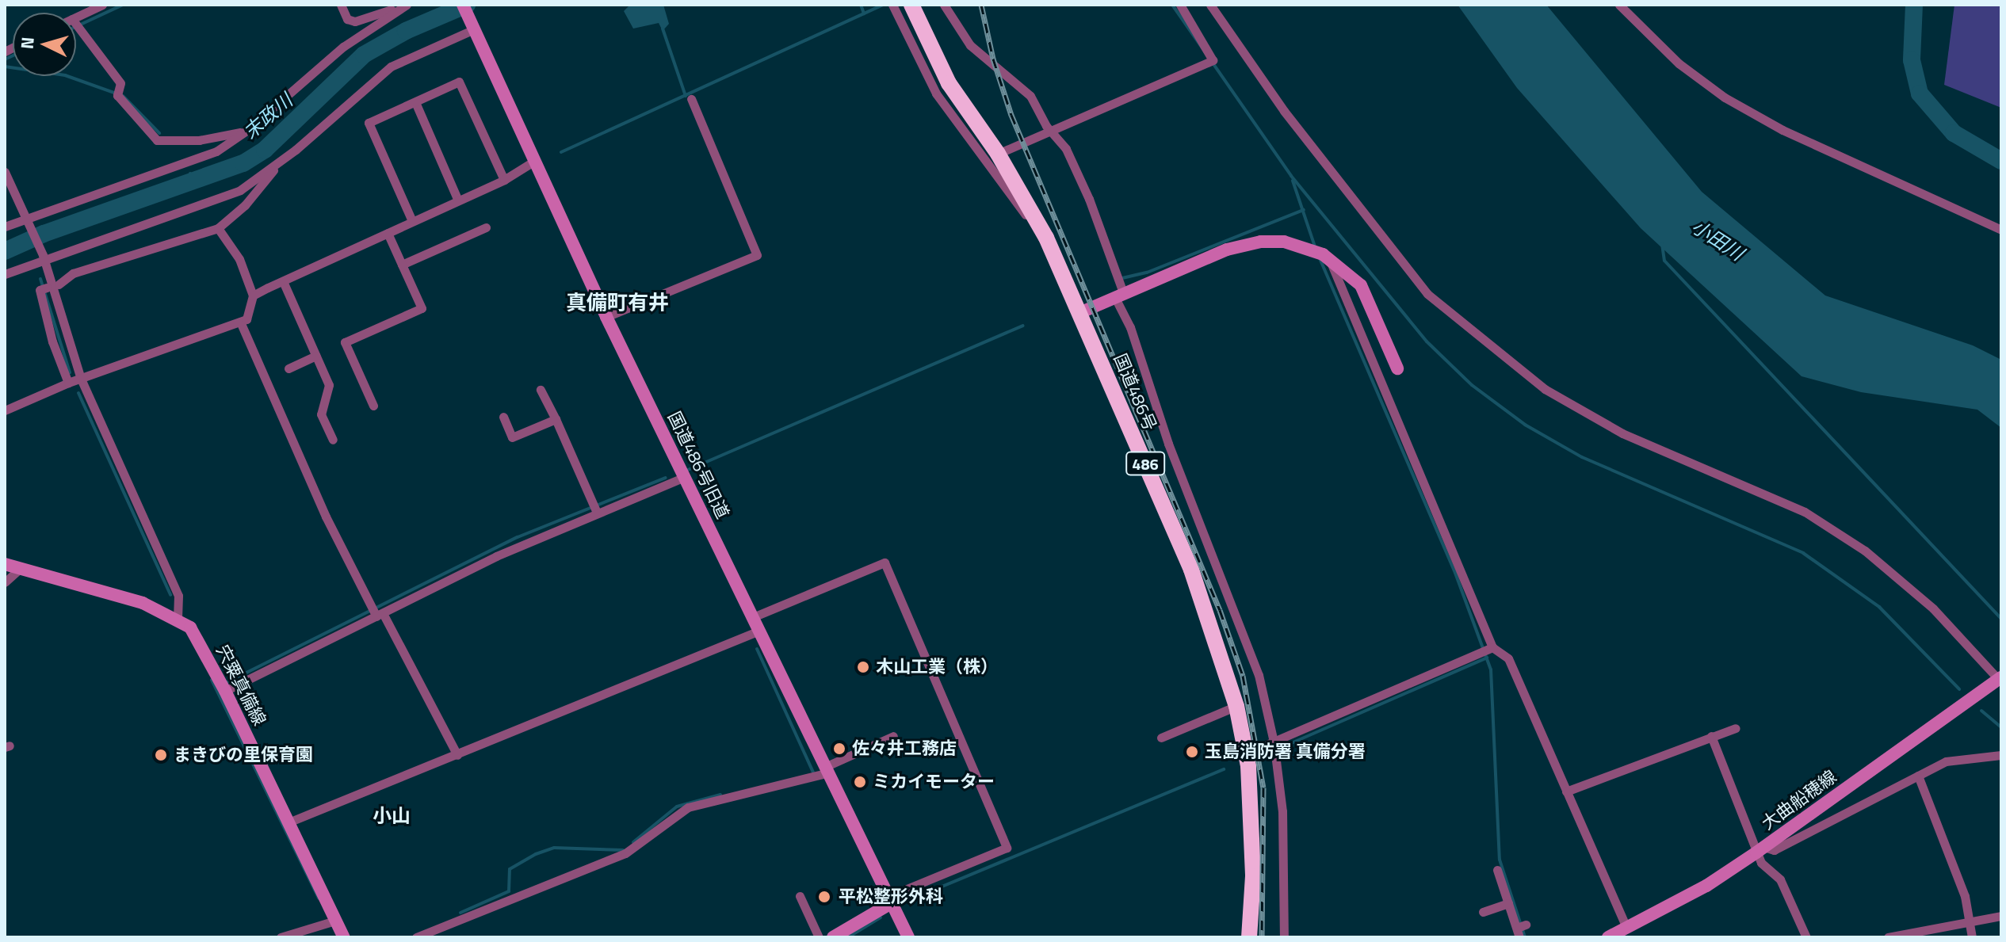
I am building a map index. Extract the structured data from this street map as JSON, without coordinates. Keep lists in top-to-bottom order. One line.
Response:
{"streets":{"highway":["国道486号","486"],"street":["国道486号旧道","宍粟真備線","大曲船穂線"]},"districts":["真備町有井","小山"],"water":["末政川","小田川"],"places":["木山工業（株）","佐々井工務店","玉島消防署 真備分署","まきびの里保育園","ミカイモーター","平松整形外科"],"north":"left"}
